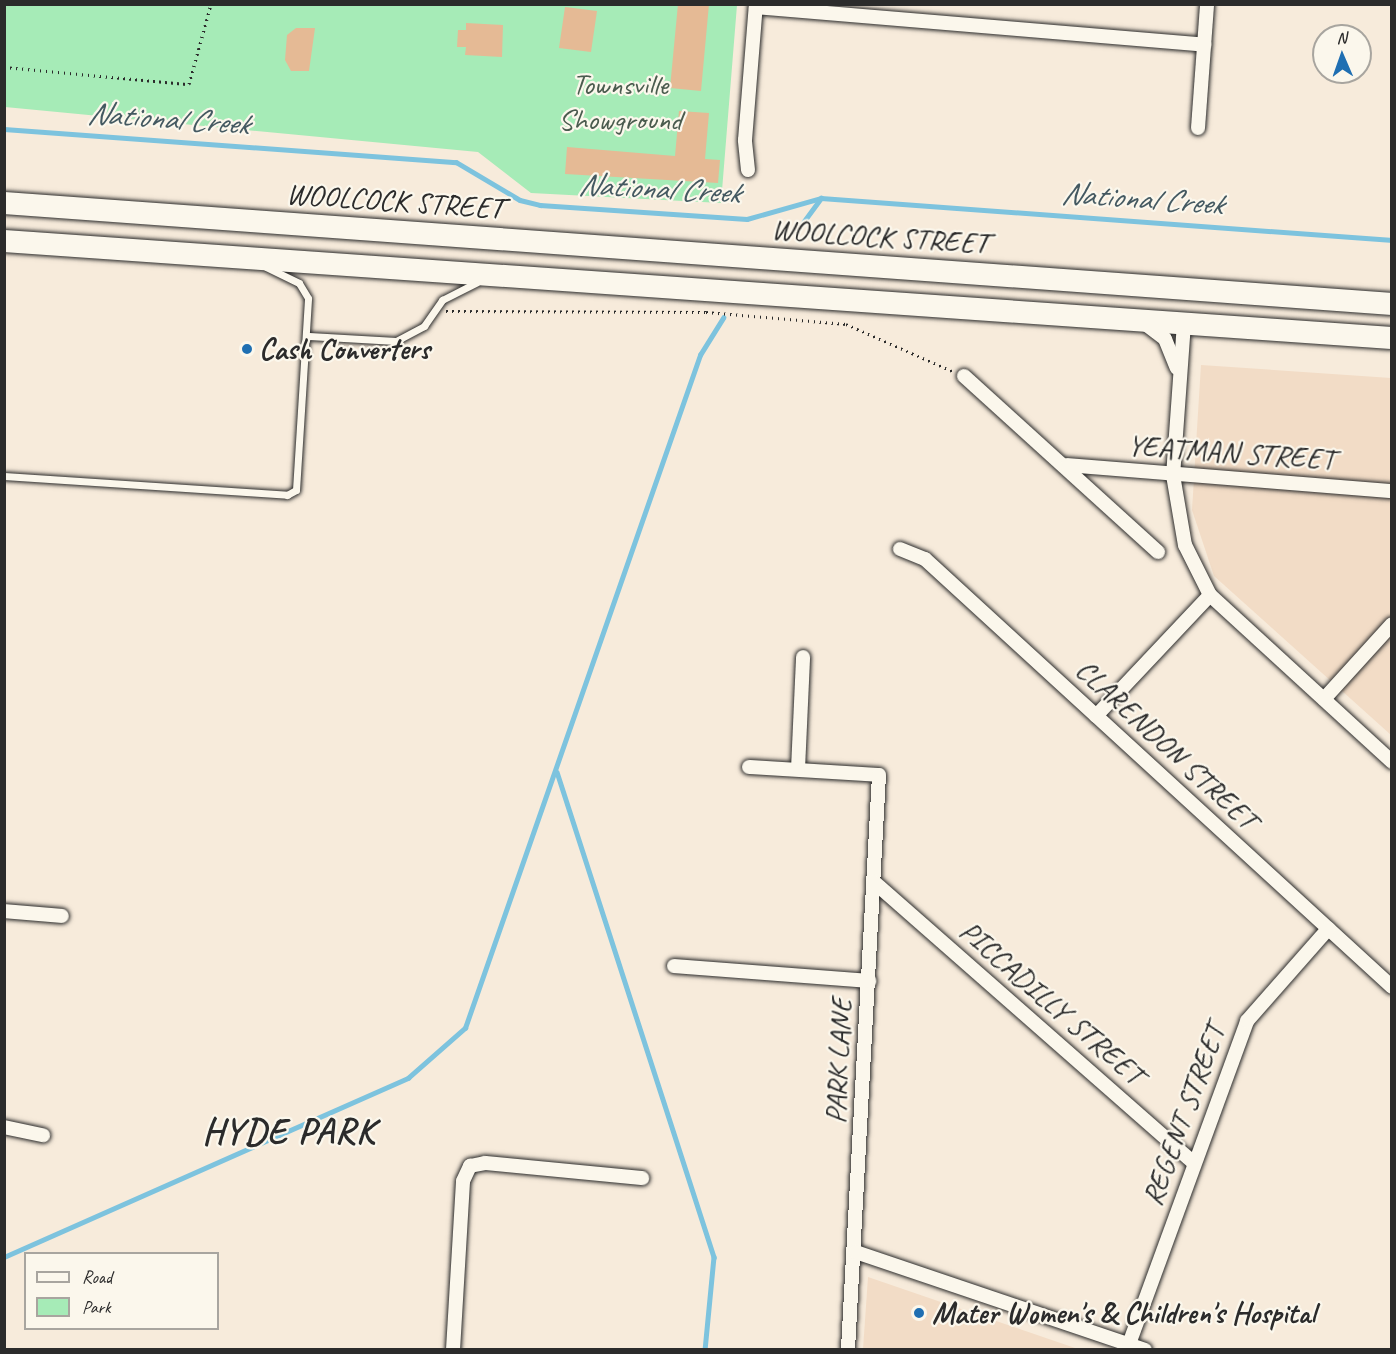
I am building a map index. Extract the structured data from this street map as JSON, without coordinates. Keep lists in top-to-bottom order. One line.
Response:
{"streets":{"main road":["WOOLCOCK STREET"],"street":["YEATMAN STREET","CLARENDON STREET","PICCADILLY STREET","PARK LANE","REGENT STREET"]},"crossings":[["CLARENDON STREET","REGENT STREET"],["PICCADILLY STREET","PARK LANE"],["PICCADILLY STREET","REGENT STREET"]],"districts":["HYDE PARK"],"water":["National Creek"],"parks":["Townsville Showground"],"places":["Cash Converters","Mater Women's & Children's Hospital"],"legend":["Road","Park"],"north":"top"}
